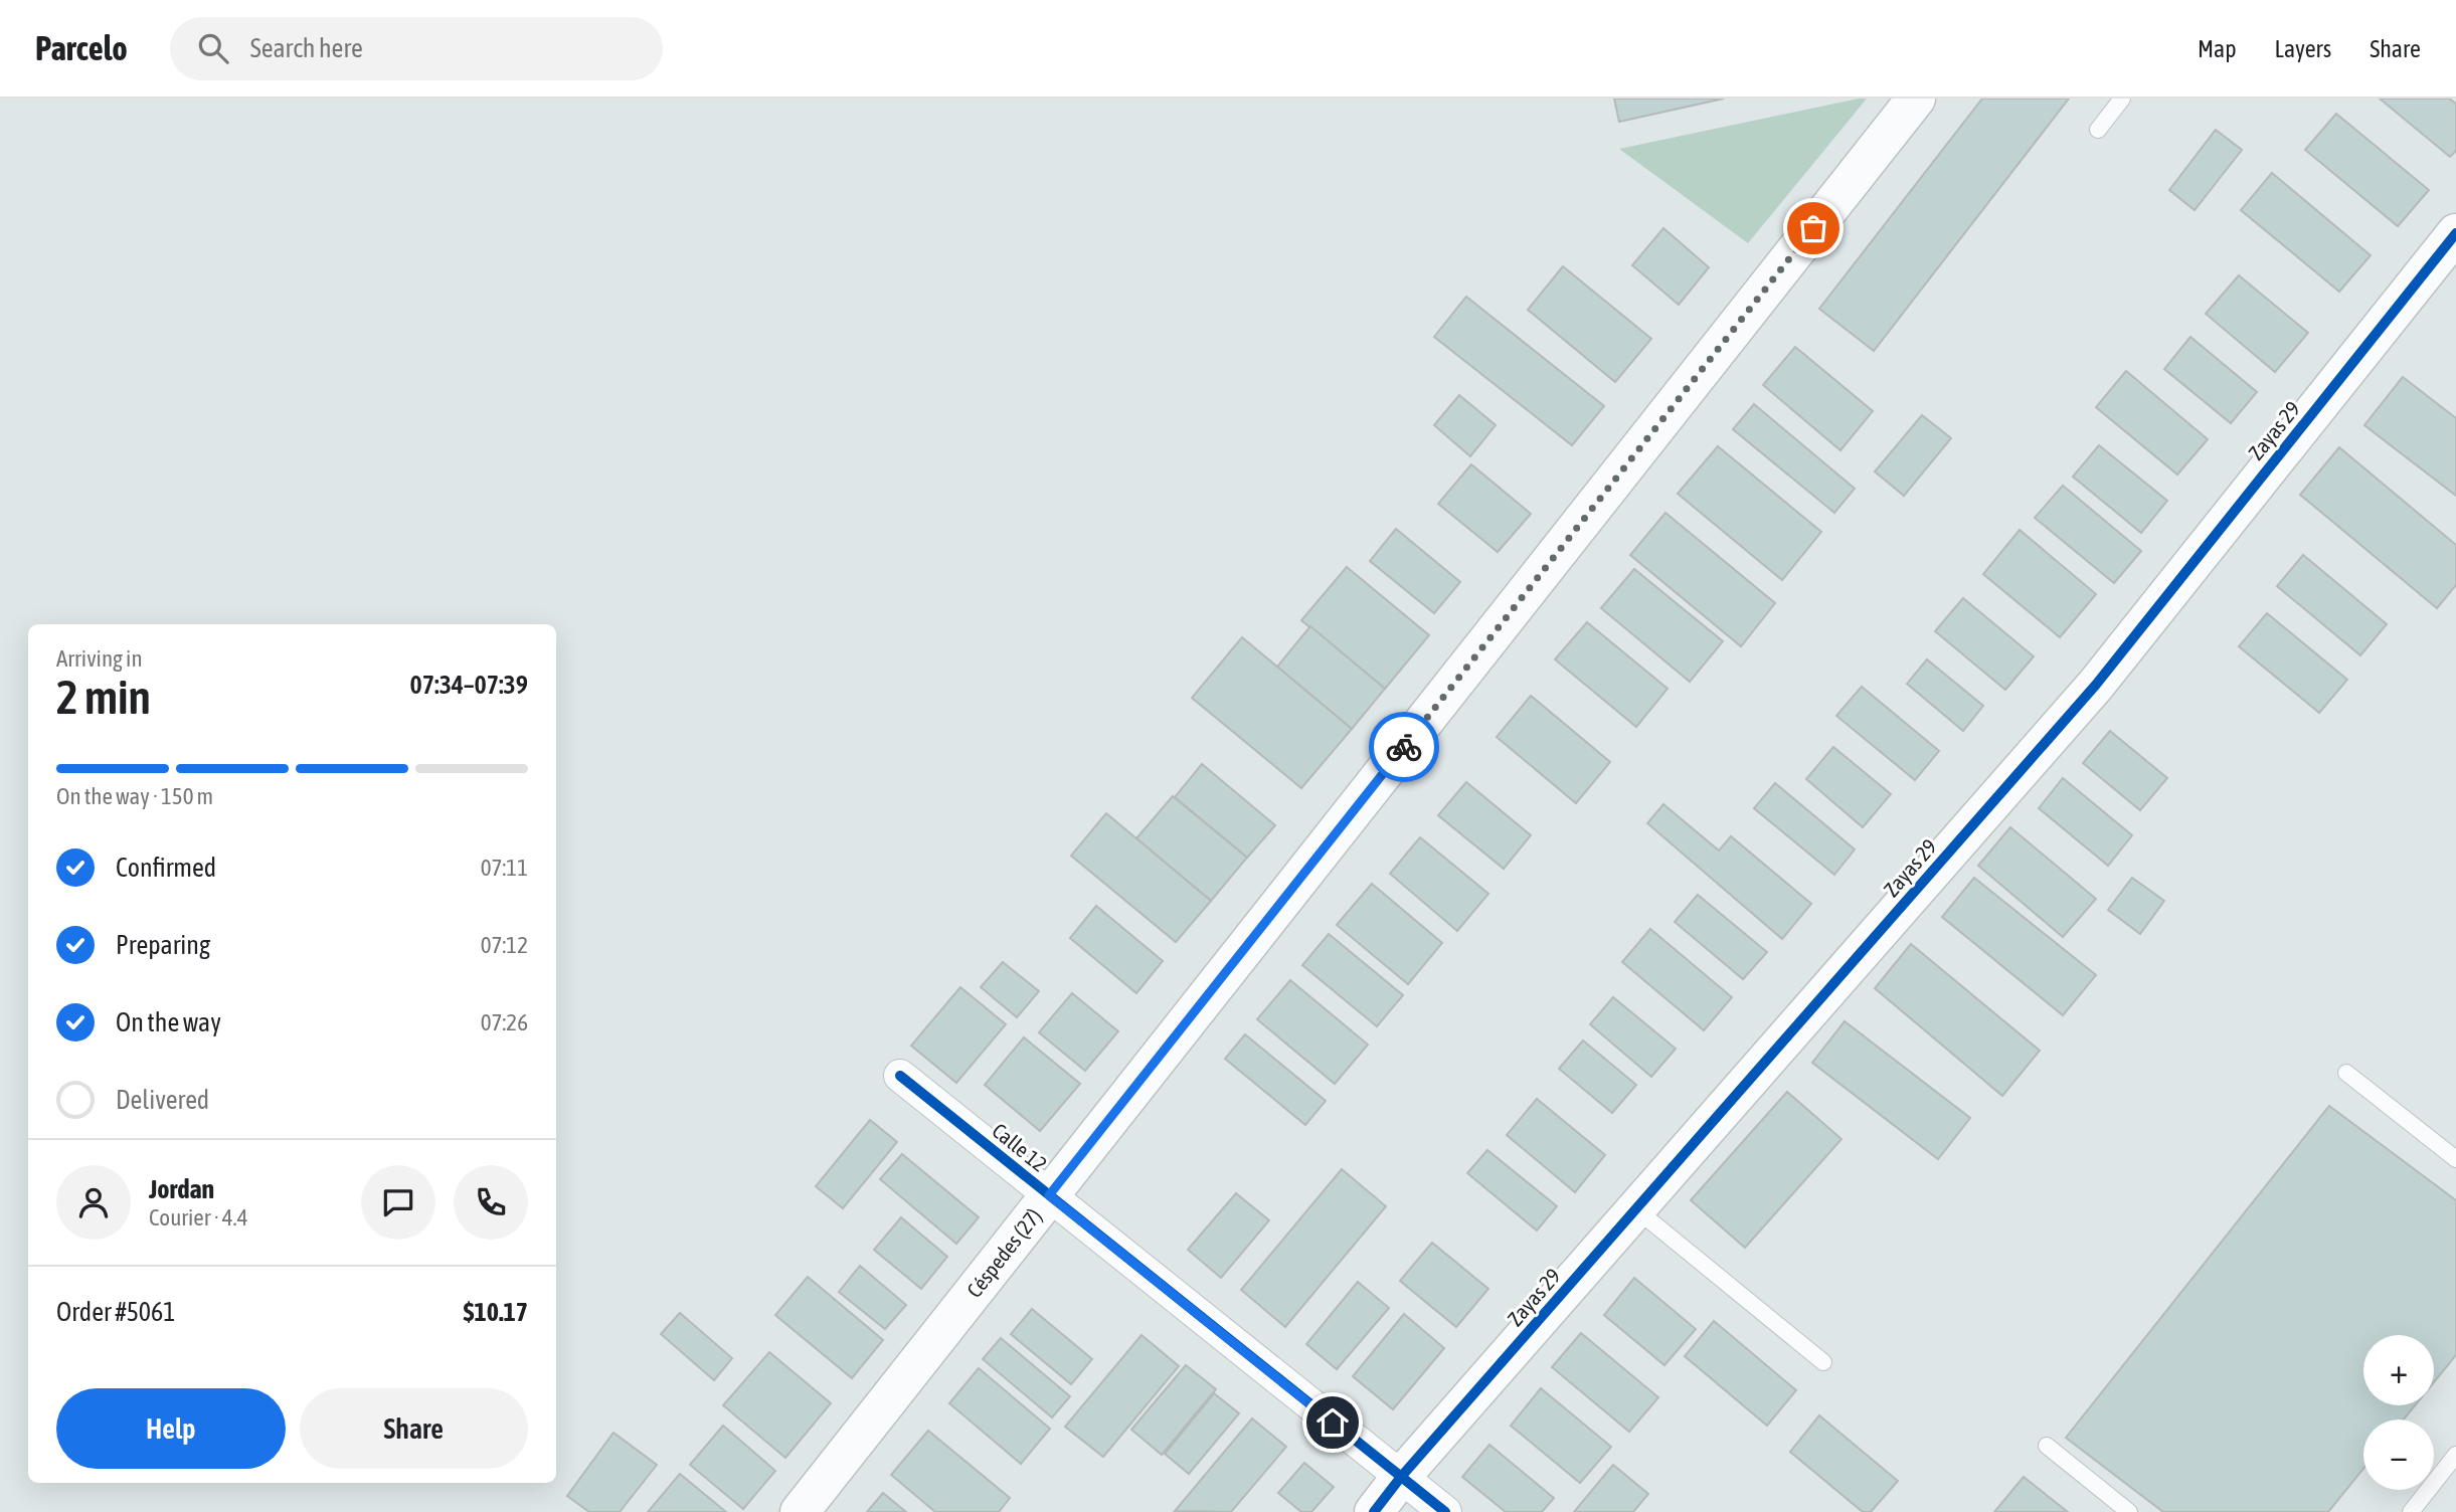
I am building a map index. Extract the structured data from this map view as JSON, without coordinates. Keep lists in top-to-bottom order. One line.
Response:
{"streets":{"main road":["Zayas 29","Céspedes (27)"],"street":["Calle 12"]},"crossings":[["Zayas 29","Calle 12"],["Calle 12","Céspedes (27)"]],"page":{"header":"Parcelo","search":"Search here","nav":["Map","Layers","Share"],"heading":["2 min","Arriving in","07:34–07:39"],"panel":["Jordan","Courier · 4.4","Order #5061","$10.17"],"bar":"On the way · 150 m","list":[["Confirmed","07:11"],["Preparing","07:12"],["On the way","07:26"],"Delivered"],"map_buttons":["+","−"],"buttons":["Help","Share"]}}
